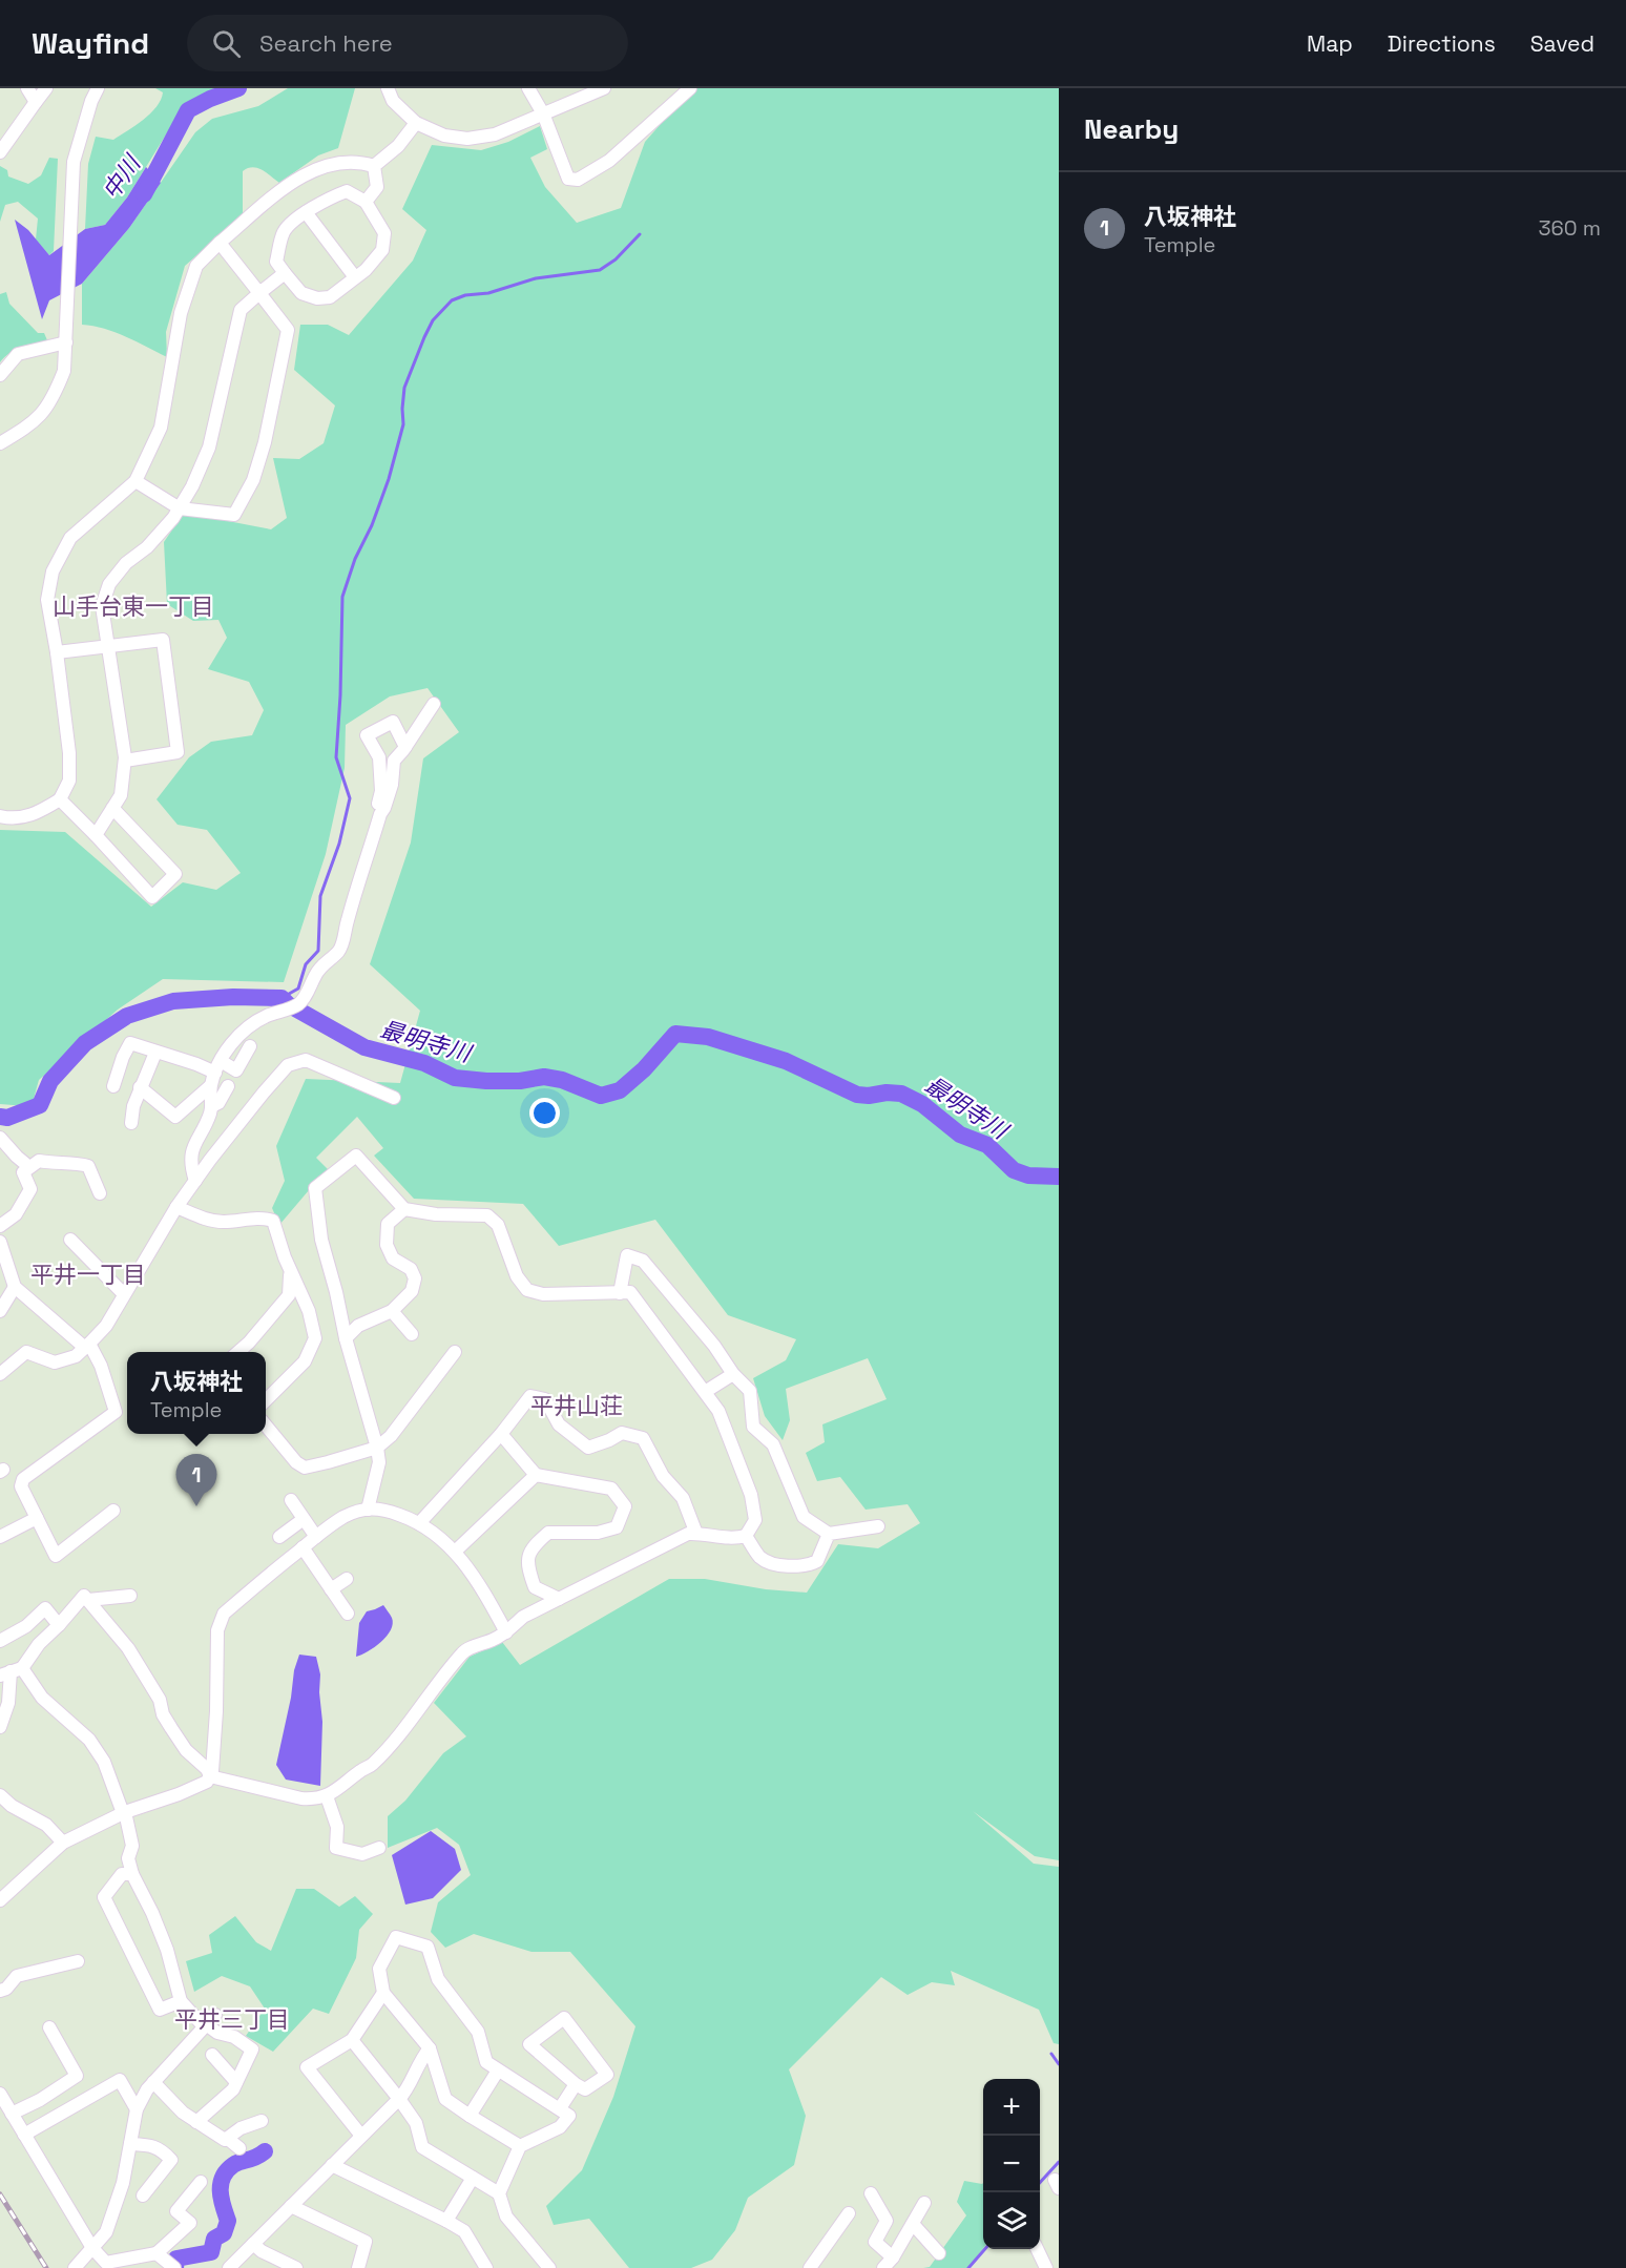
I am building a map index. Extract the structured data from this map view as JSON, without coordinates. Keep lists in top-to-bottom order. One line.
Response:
{"districts":["山手台東一丁目","平井一丁目","平井山荘","平井三丁目"],"water":["中川","最明寺川"],"page":{"header":"Wayfind","search":"Search here","nav":["Map","Directions","Saved"],"heading":"Nearby","list":[{"mark":"1","name":"八坂神社","note":"Temple","value":"360 m"}],"popup":["八坂神社","Temple"],"pins":"1","map_buttons":["+","−"]}}
